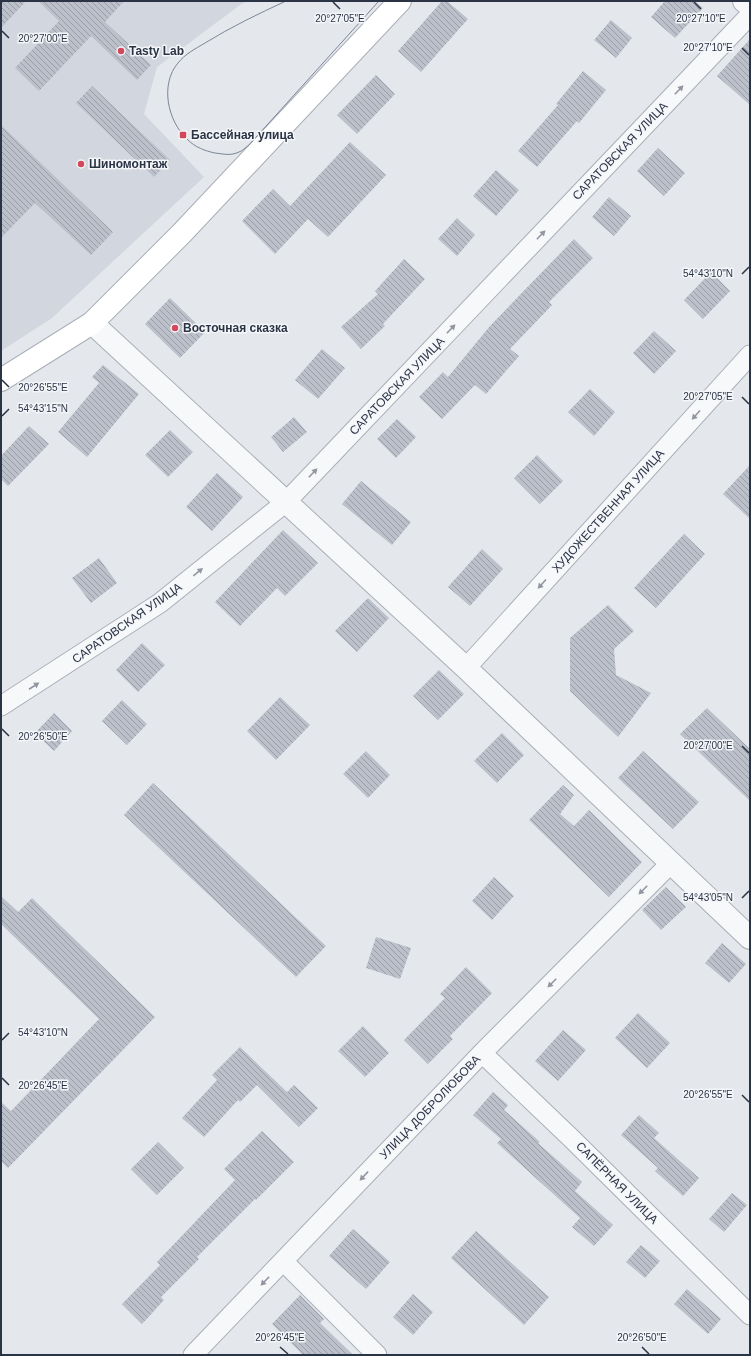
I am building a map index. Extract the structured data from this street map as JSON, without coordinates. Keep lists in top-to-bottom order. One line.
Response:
{"streets":{"street":["САРАТОВСКАЯ УЛИЦА","ХУДОЖЕСТВЕННАЯ УЛИЦА","УЛИЦА ДОБРОЛЮБОВА","САПЁРНАЯ УЛИЦА"]},"crossings":[["УЛИЦА ДОБРОЛЮБОВА","САПЁРНАЯ УЛИЦА"]],"one_way":["САРАТОВСКАЯ УЛИЦА","ХУДОЖЕСТВЕННАЯ УЛИЦА","УЛИЦА ДОБРОЛЮБОВА"],"places":{"other":["Tasty Lab","Шиномонтаж","Восточная сказка"],"transit":["Бассейная улица"]},"coordinates":["20°27'05\"E","20°27'10\"E","20°27'00\"E","54°43'10\"N","20°26'55\"E","54°43'15\"N","20°26'50\"E","54°43'05\"N","20°26'45\"E"]}
